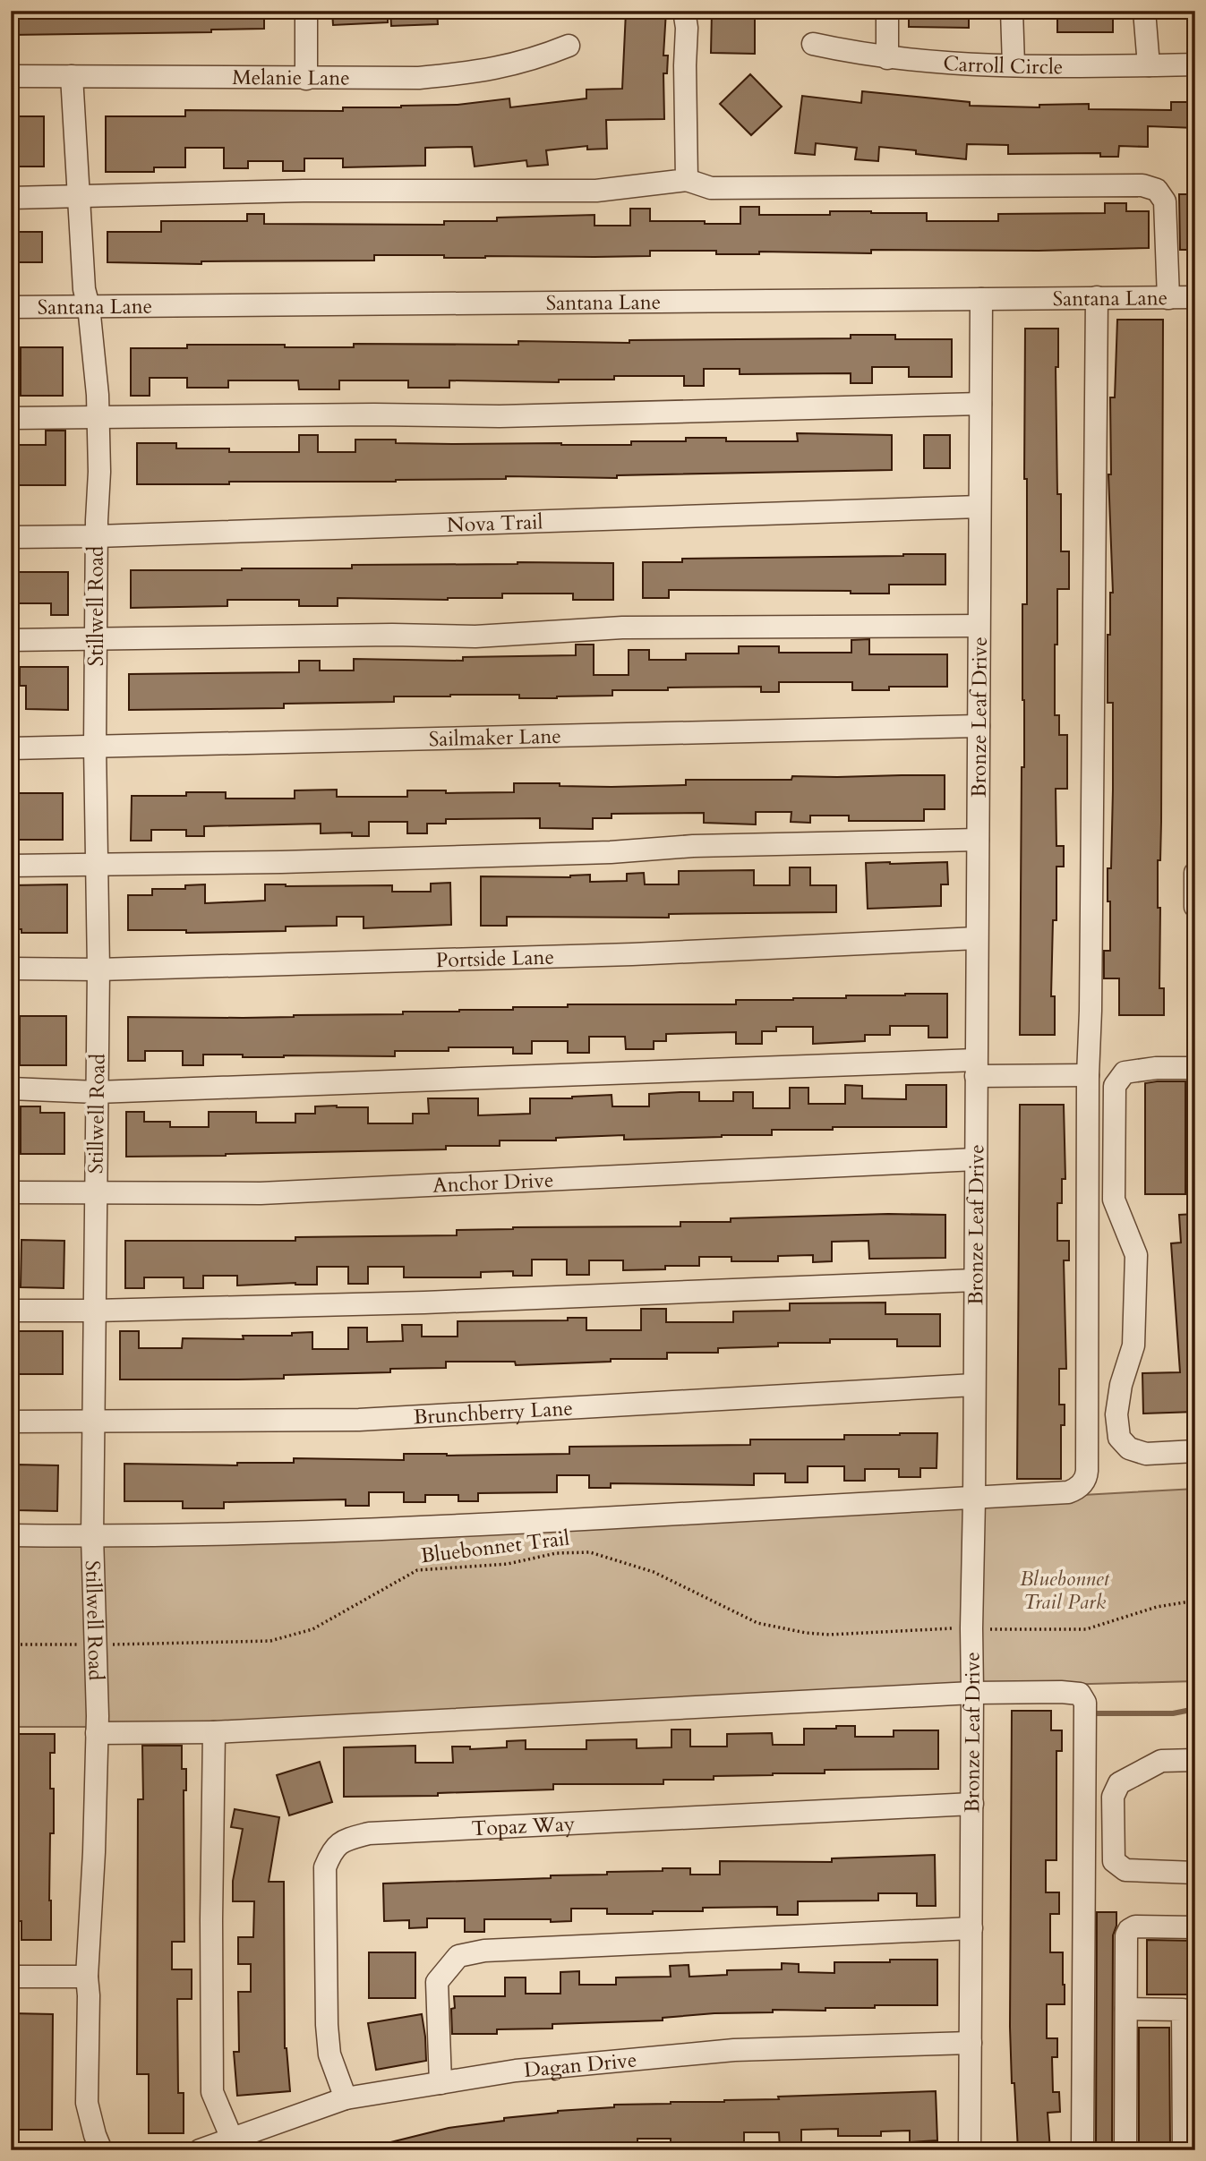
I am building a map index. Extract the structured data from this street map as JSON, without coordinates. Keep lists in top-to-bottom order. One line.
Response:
{"streets":{"street":["Carroll Circle","Melanie Lane","Santana Lane","Nova Trail","Stillwell Road","Bronze Leaf Drive","Sailmaker Lane","Portside Lane","Anchor Drive","Brunchberry Lane","Topaz Way","Dagan Drive"],"path":["Bluebonnet Trail"]},"crossings":[["Melanie Lane","Stillwell Road"],["Santana Lane","Stillwell Road"],["Santana Lane","Bronze Leaf Drive"],["Nova Trail","Stillwell Road"],["Nova Trail","Bronze Leaf Drive"],["Stillwell Road","Sailmaker Lane"],["Stillwell Road","Portside Lane"],["Stillwell Road","Anchor Drive"],["Stillwell Road","Brunchberry Lane"],["Bronze Leaf Drive","Sailmaker Lane"],["Bronze Leaf Drive","Portside Lane"],["Bronze Leaf Drive","Anchor Drive"],["Bronze Leaf Drive","Brunchberry Lane"],["Bronze Leaf Drive","Topaz Way"],["Bronze Leaf Drive","Dagan Drive"],["Topaz Way","Dagan Drive"]],"parks":["Bluebonnet Trail Park"]}
